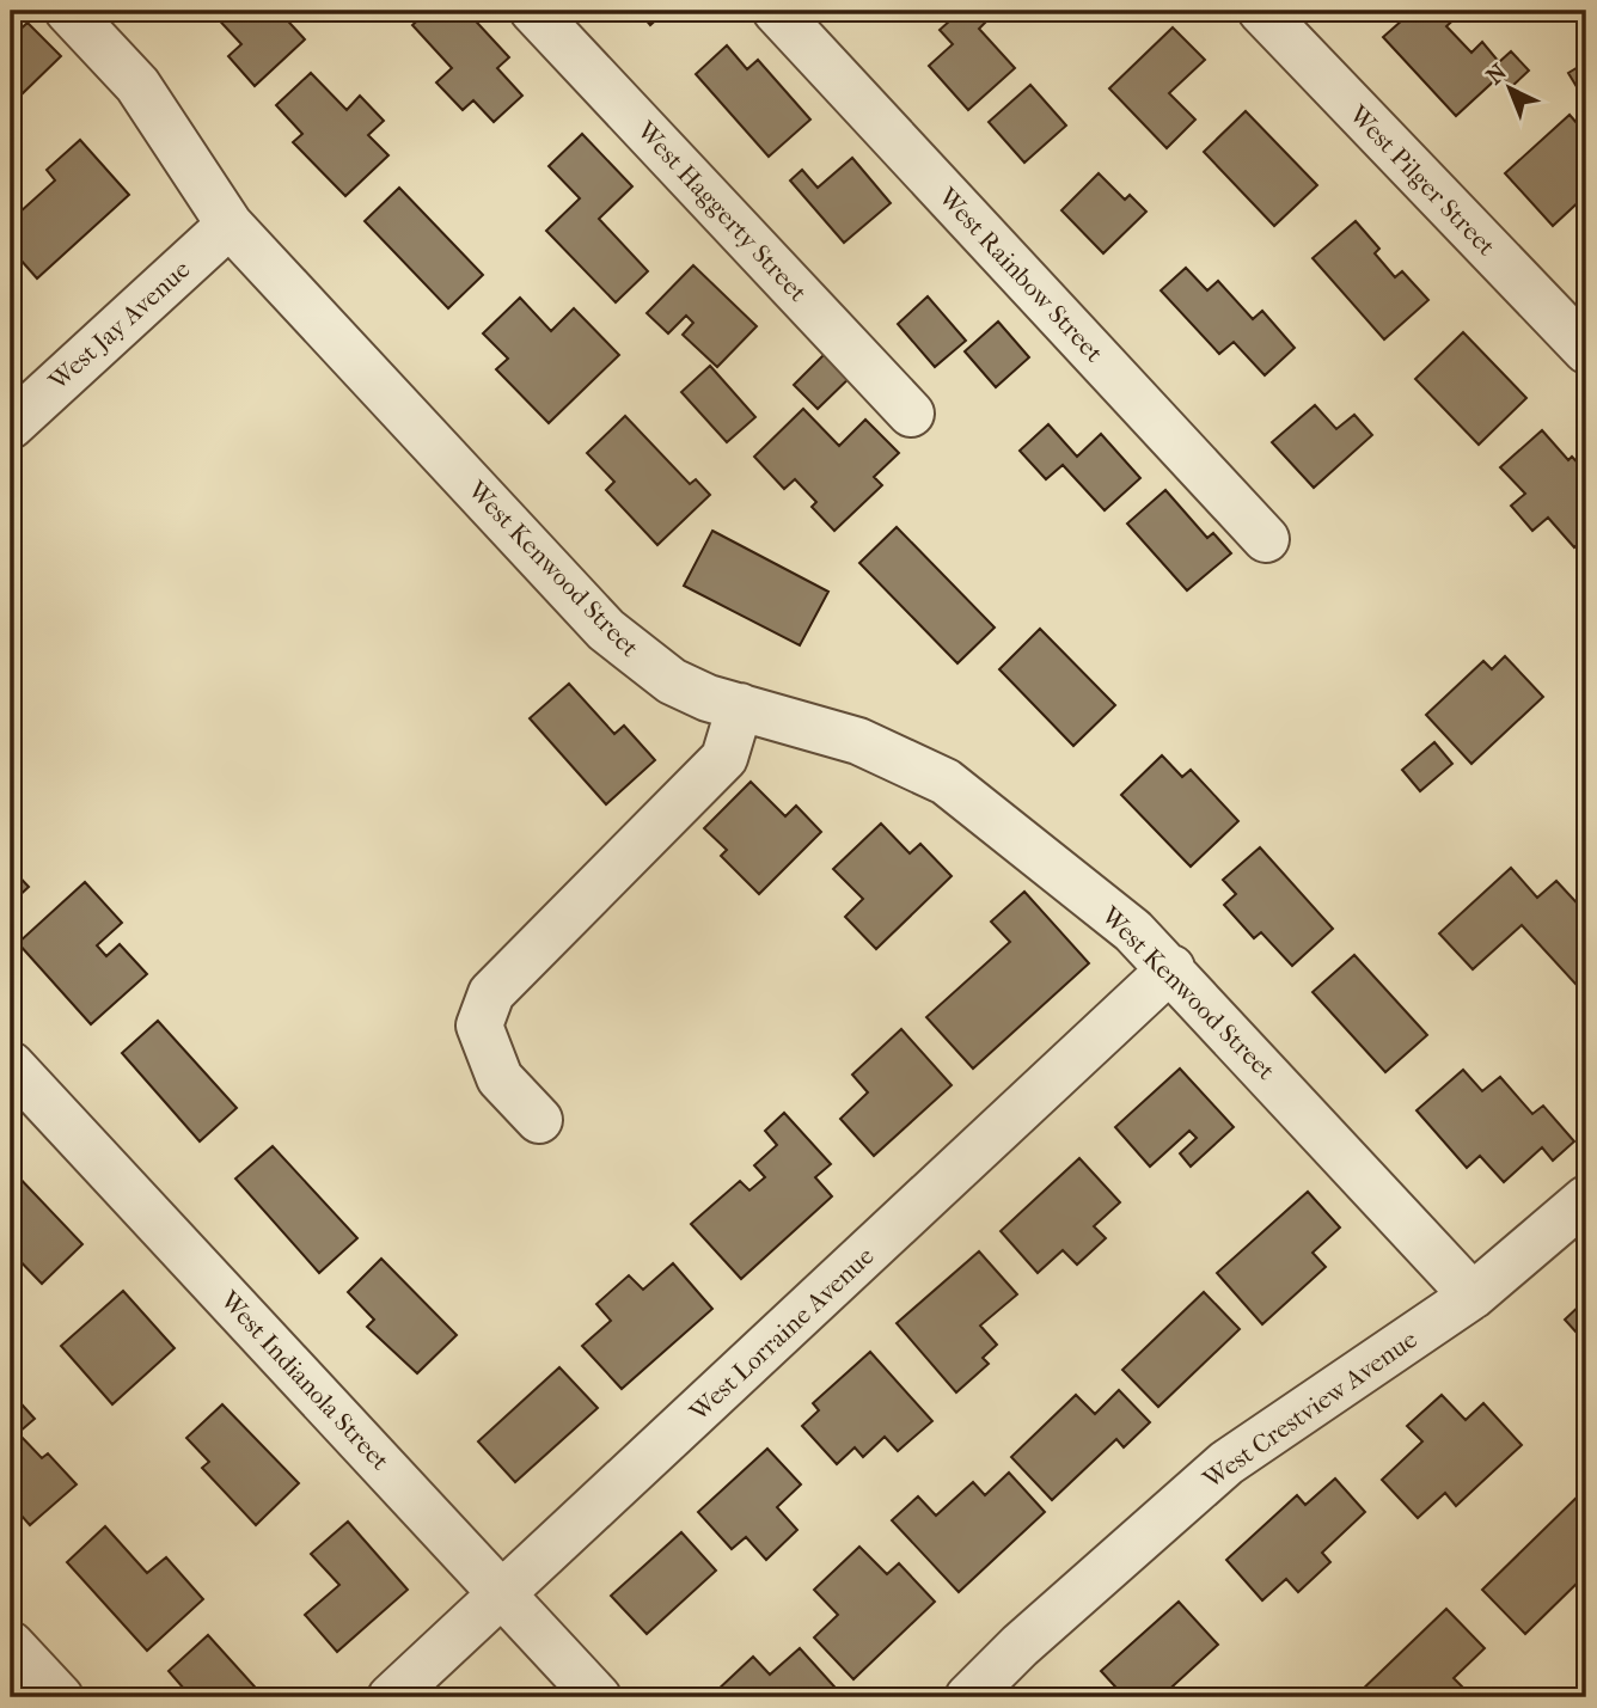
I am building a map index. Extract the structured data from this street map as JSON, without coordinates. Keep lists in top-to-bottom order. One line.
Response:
{"streets":{"street":["West Pilger Street","West Haggerty Street","West Rainbow Street","West Jay Avenue","West Kenwood Street","West Lorraine Avenue","West Indianola Street","West Crestview Avenue"]},"crossings":[["West Jay Avenue","West Kenwood Street"],["West Kenwood Street","West Lorraine Avenue"],["West Kenwood Street","West Crestview Avenue"],["West Lorraine Avenue","West Indianola Street"]],"north":"top left"}
